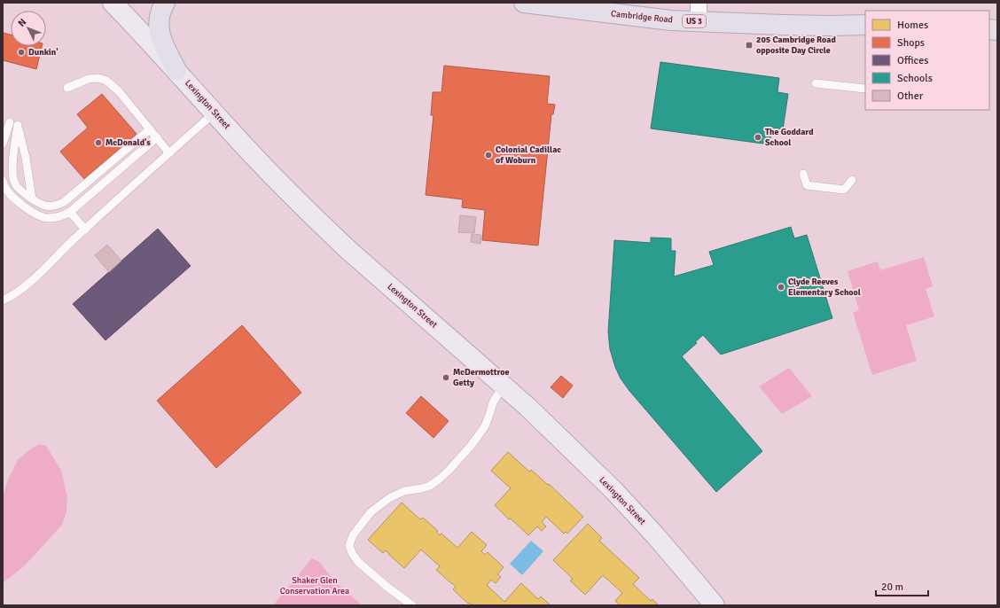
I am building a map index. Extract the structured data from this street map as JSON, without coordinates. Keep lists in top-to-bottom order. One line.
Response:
{"streets":{"highway":["Cambridge Road","US 3"],"main road":["Lexington Street"]},"parks":["Shaker Glen Conservation Area"],"places":{"transit":["205 Cambridge Road opposite Day Circle"],"other":["Dunkin'","The Goddard School","McDonald's","Colonial Cadillac of Woburn","Clyde Reeves Elementary School","McDermottroe Getty"]},"legend":["Homes","Shops","Offices","Schools","Other"],"scale_bar":"20 m","north":"top left"}
